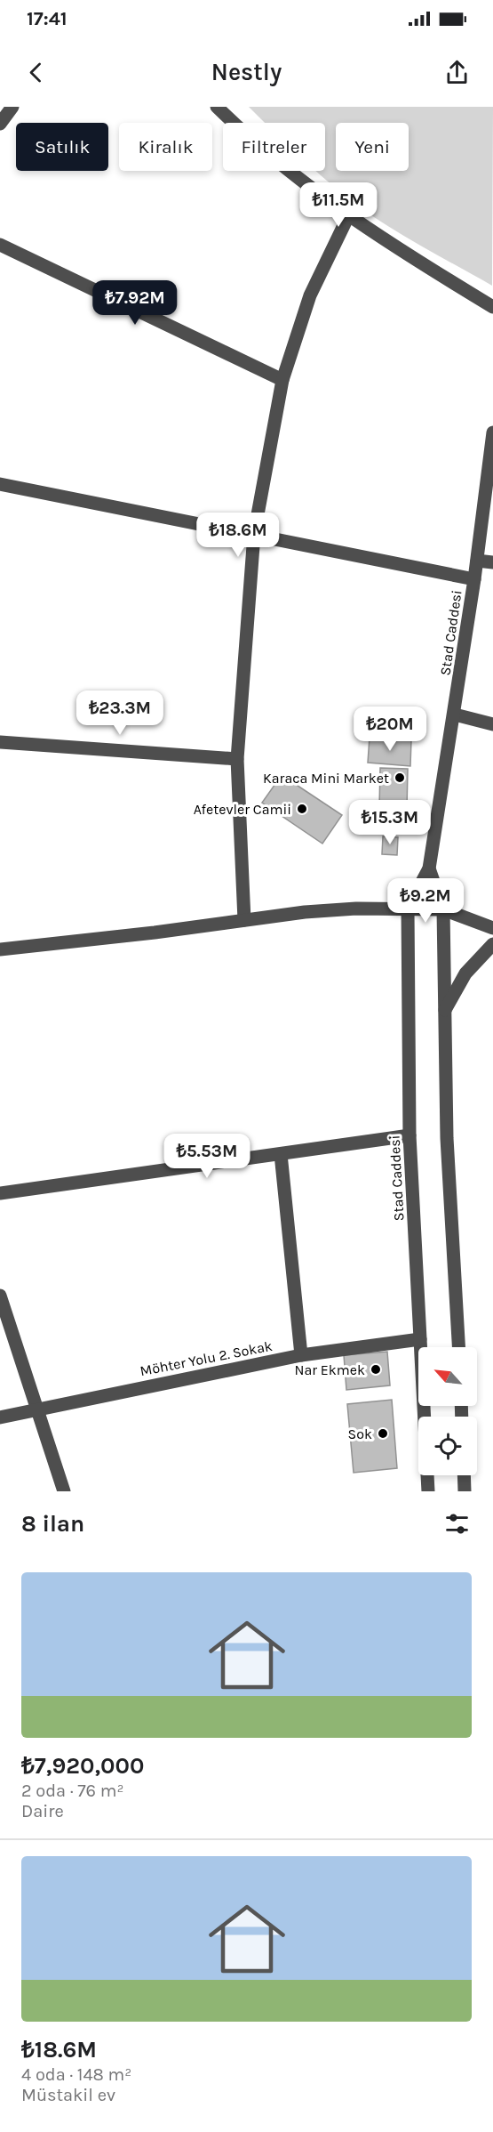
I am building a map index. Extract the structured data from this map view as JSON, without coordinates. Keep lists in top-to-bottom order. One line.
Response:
{"streets":{"street":["Stad Caddesi","Möhter Yolu 2. Sokak"]},"crossings":[["Stad Caddesi","Möhter Yolu 2. Sokak"]],"places":["Karaca Mini Market","Afetevler Camii","Nar Ekmek","Sok"],"north":"top left","page":{"status":"17:41","header":"Nestly","chip":["Satılık","Kiralık","Filtreler","Yeni"],"price":["₺11.5M","₺7.92M","₺18.6M","₺23.3M","₺20M","₺15.3M","₺9.2M","₺5.53M"],"heading":"8 ilan","list":[{"name":"₺7,920,000","note":"2 oda · 76 m² · Daire"},{"name":"₺18.6M","note":"4 oda · 148 m² · Müstakil ev"}]}}
